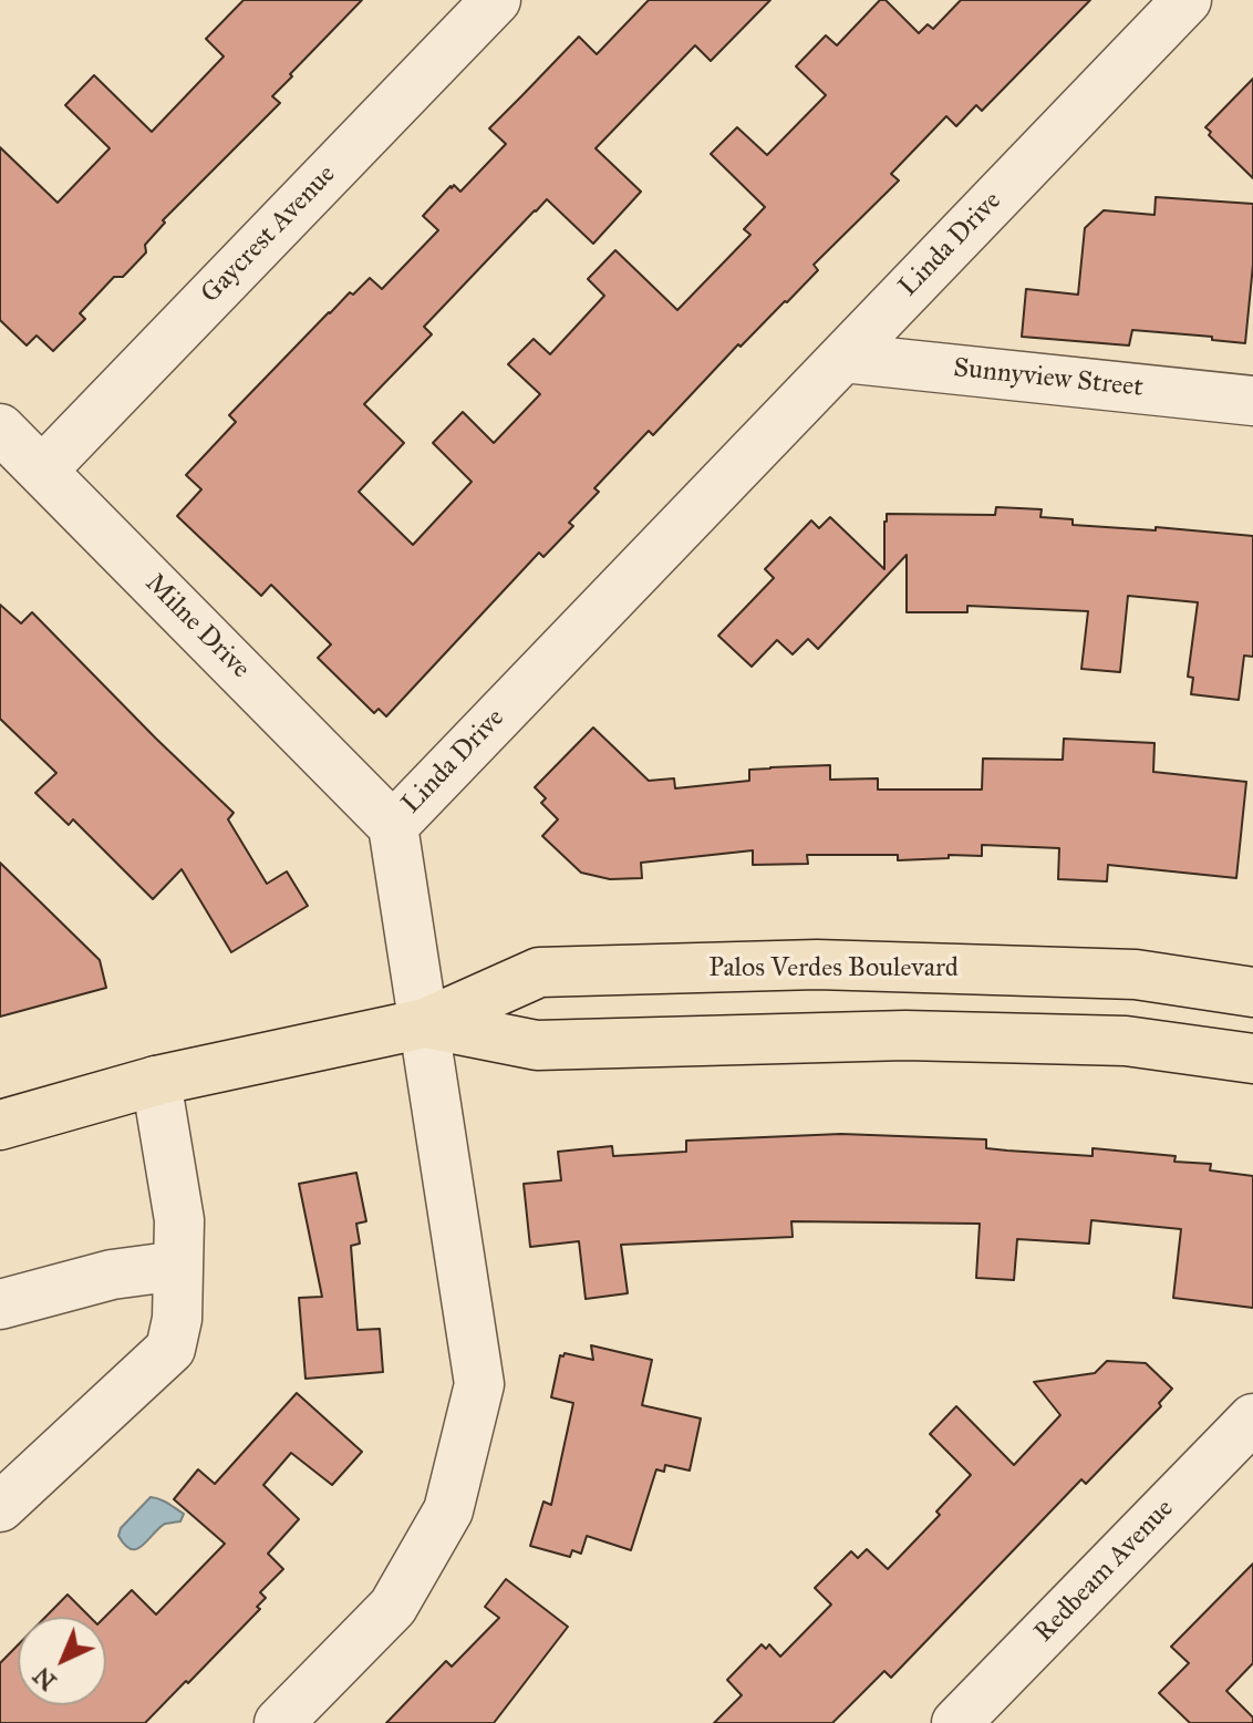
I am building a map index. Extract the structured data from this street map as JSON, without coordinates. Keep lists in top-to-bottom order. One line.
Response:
{"streets":{"main road":["Palos Verdes Boulevard"],"street":["Gaycrest Avenue","Linda Drive","Sunnyview Street","Milne Drive","Redbeam Avenue"]},"crossings":[["Gaycrest Avenue","Milne Drive"],["Linda Drive","Sunnyview Street"],["Linda Drive","Milne Drive"],["Linda Drive","Palos Verdes Boulevard"]],"north":"bottom left"}
